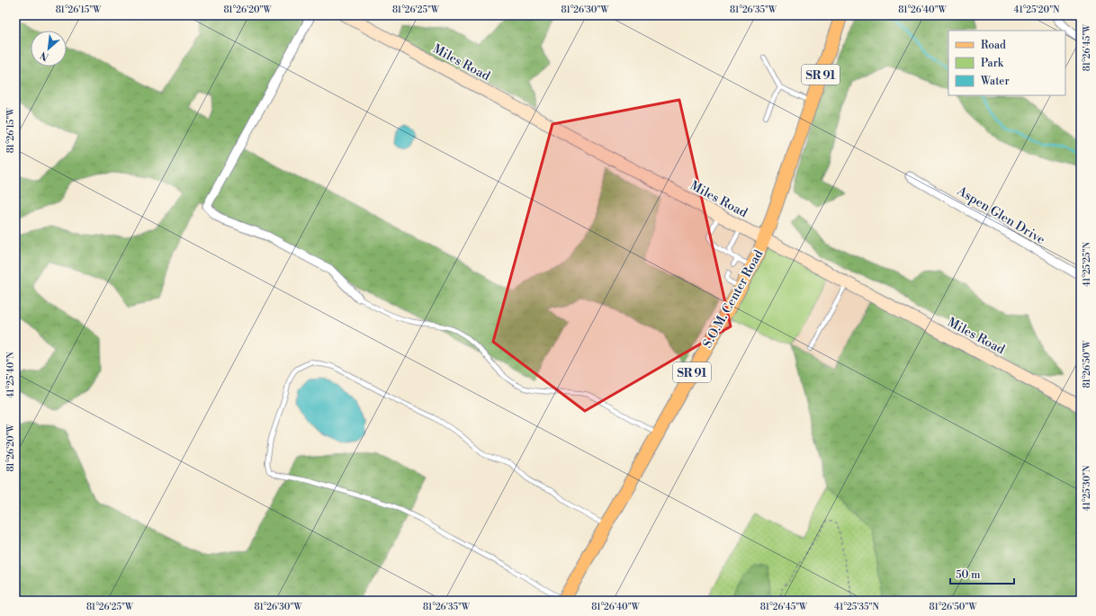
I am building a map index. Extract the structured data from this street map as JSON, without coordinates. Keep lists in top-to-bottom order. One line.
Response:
{"streets":{"main road":["Miles Road","SR 91","S.O.M. Center Road"],"street":["Aspen Glen Drive"]},"crossings":[["Miles Road","S.O.M. Center Road"]],"legend":["Road","Park","Water"],"scale_bar":"50 m","north":"bottom left","coordinates":["81°26'15\"W","81°26'20\"W","81°26'25\"W","81°26'30\"W","81°26'35\"W","81°26'40\"W","41°25'20\"N","81°26'45\"W","41°25'25\"N","81°26'50\"W","41°25'40\"N","41°25'30\"N","41°25'35\"N"]}
